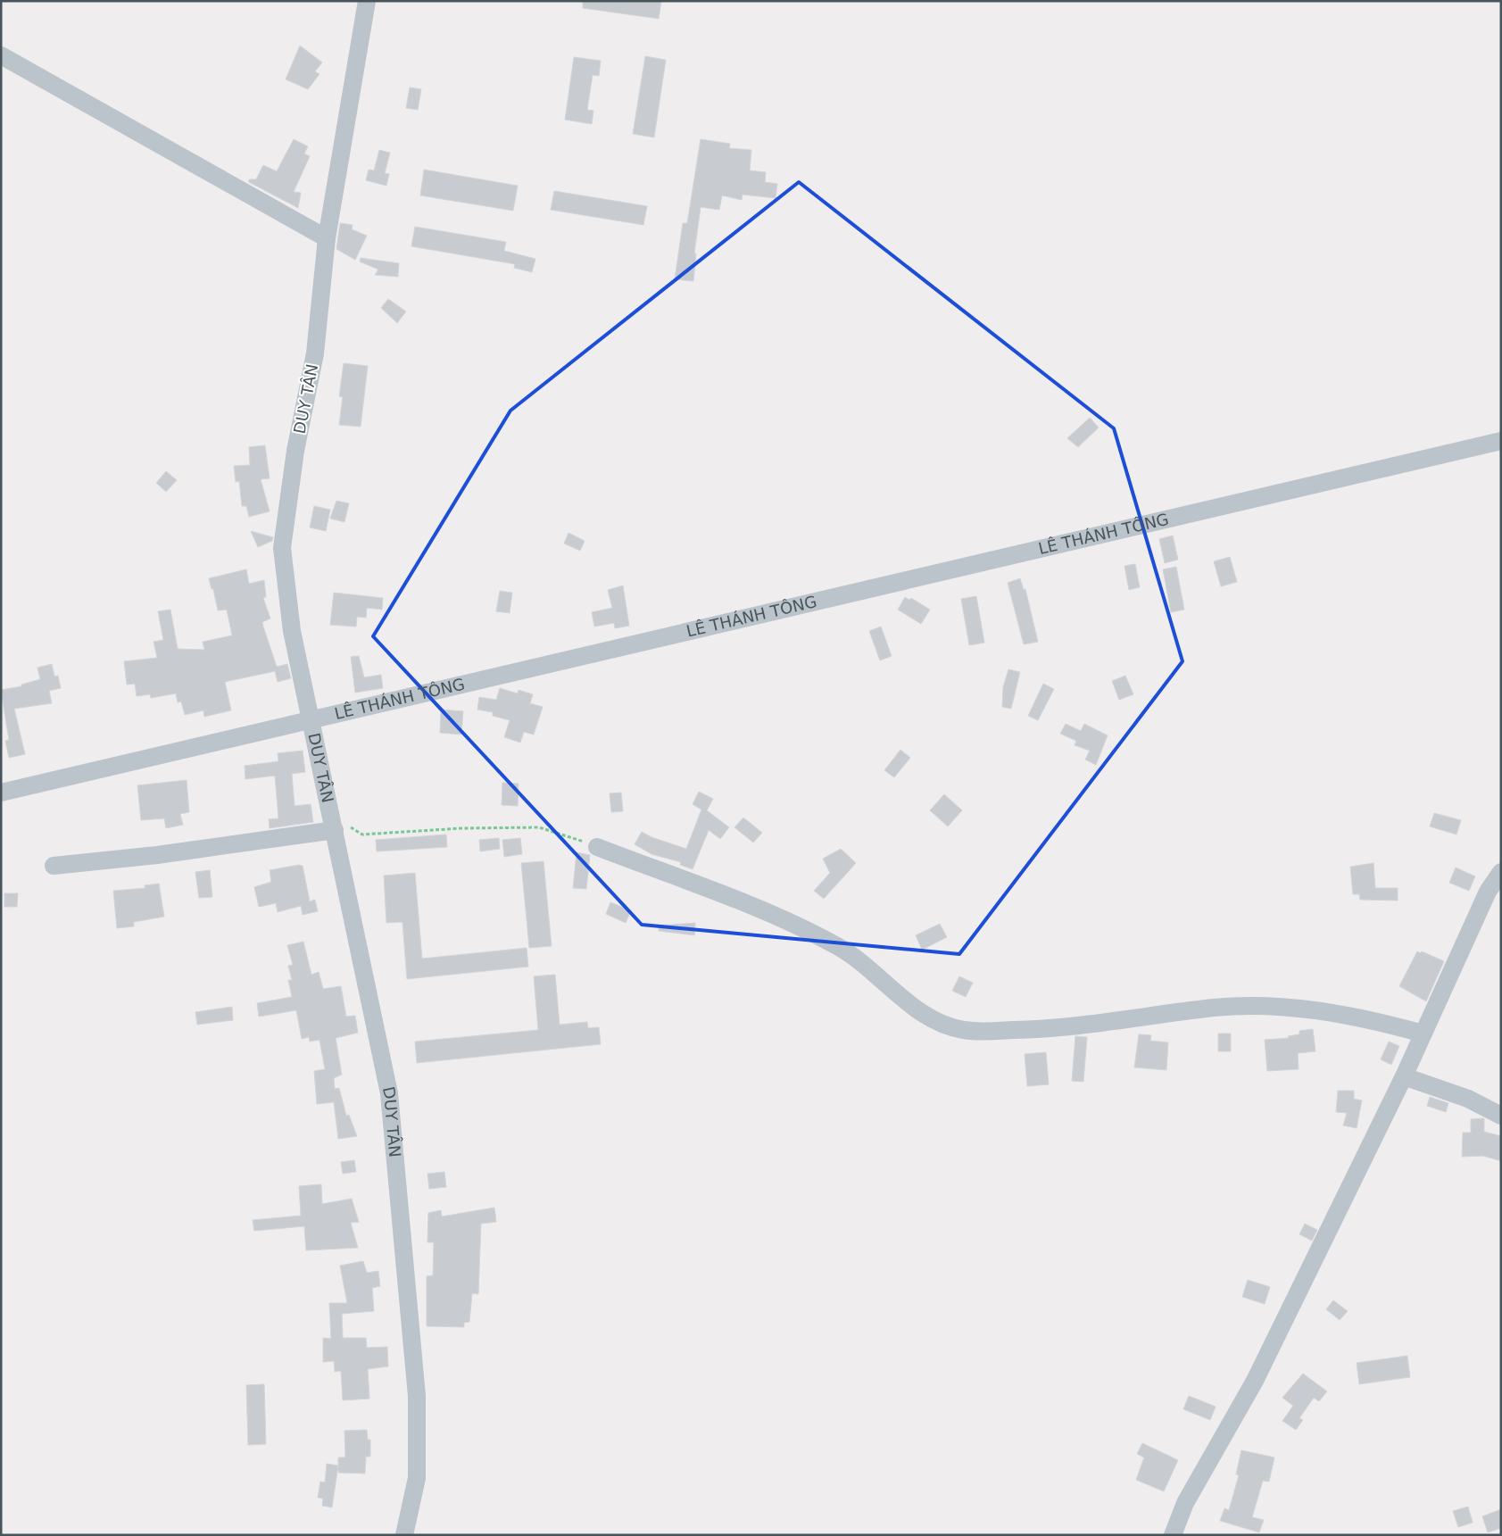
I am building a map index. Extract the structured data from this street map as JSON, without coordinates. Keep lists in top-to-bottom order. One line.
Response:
{"streets":{"street":["DUY TÂN","LÊ THÁNH TÔNG"]},"crossings":[["DUY TÂN","LÊ THÁNH TÔNG"]]}
